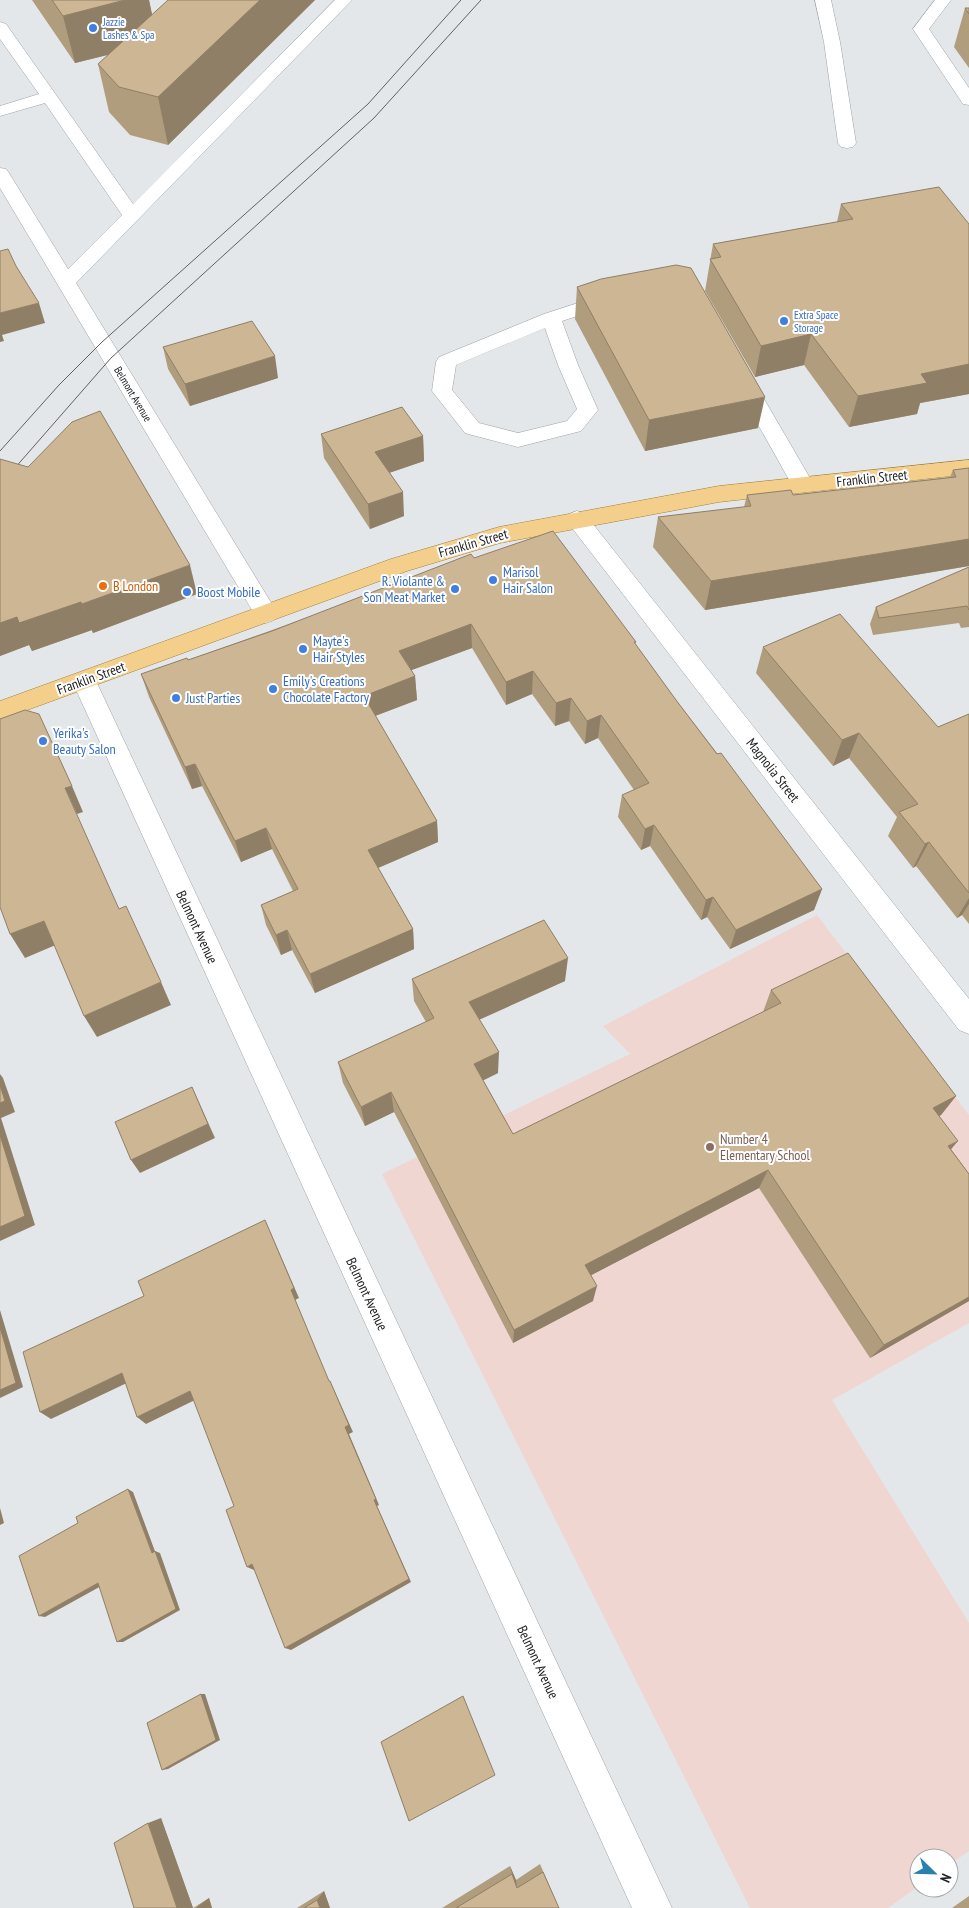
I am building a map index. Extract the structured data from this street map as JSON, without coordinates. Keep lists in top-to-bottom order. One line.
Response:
{"streets":{"main road":["Franklin Street"],"street":["Belmont Avenue","Magnolia Street"]},"crossings":[["Belmont Avenue","Franklin Street"],["Franklin Street","Magnolia Street"]],"places":["Jazzie Lashes & Spa","Extra Space Storage","Marisol Hair Salon","B London","R. Violante & Son Meat Market","Boost Mobile","Mayte's Hair Styles","Emily's Creations Chocolate Factory","Just Parties","Yerika's Beauty Salon","Number 4 Elementary School"],"north":"bottom right"}
